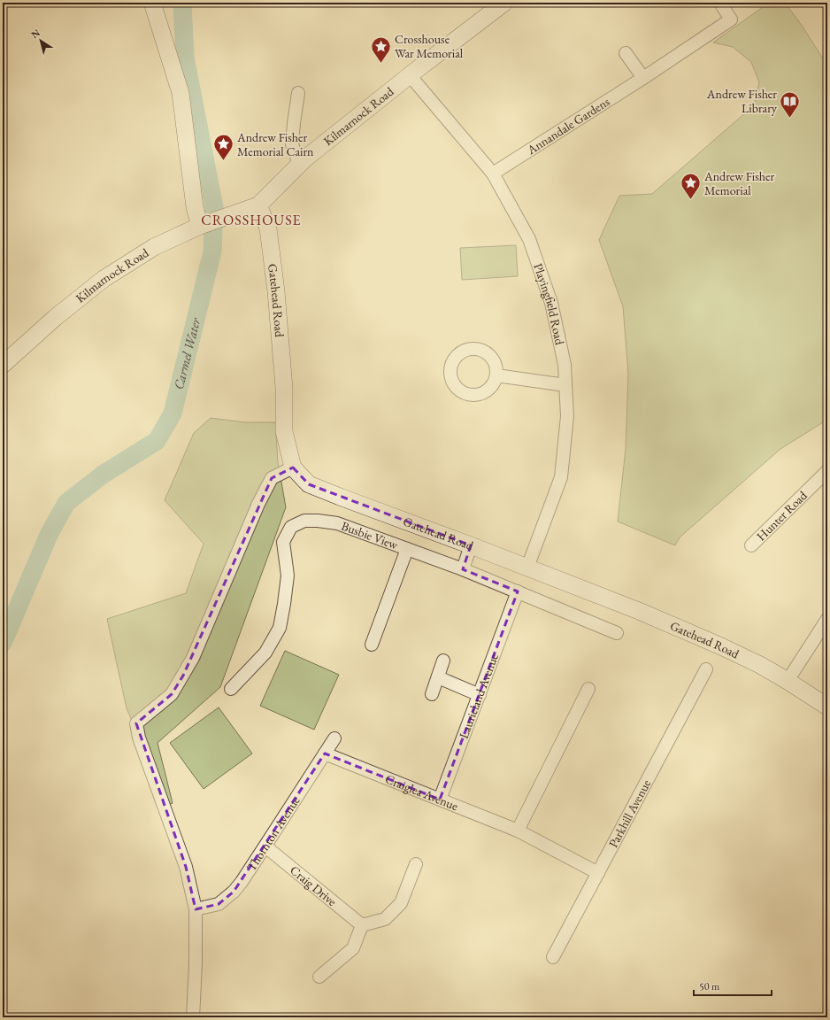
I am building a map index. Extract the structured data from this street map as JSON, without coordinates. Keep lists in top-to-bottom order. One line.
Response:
{"streets":{"main road":["Kilmarnock Road","Gatehead Road"],"street":["Annandale Gardens","Playingfield Road","Hunter Road","Busbie View","Laurieland Avenue","Craiglea Avenue","Parkhill Avenue","Thornton Avenue","Craig Drive"]},"crossings":[["Kilmarnock Road","Gatehead Road"],["Kilmarnock Road","Playingfield Road"],["Annandale Gardens","Playingfield Road"],["Gatehead Road","Playingfield Road"],["Busbie View","Laurieland Avenue"],["Laurieland Avenue","Craiglea Avenue"],["Craiglea Avenue","Parkhill Avenue"],["Craiglea Avenue","Thornton Avenue"],["Thornton Avenue","Craig Drive"]],"districts":["CROSSHOUSE"],"water":["Carmel Water"],"places":{"place":["Crosshouse War Memorial","Andrew Fisher Memorial Cairn","Andrew Fisher Memorial"],"library":["Andrew Fisher Library"]},"scale_bar":"50 m","north":"top left"}
